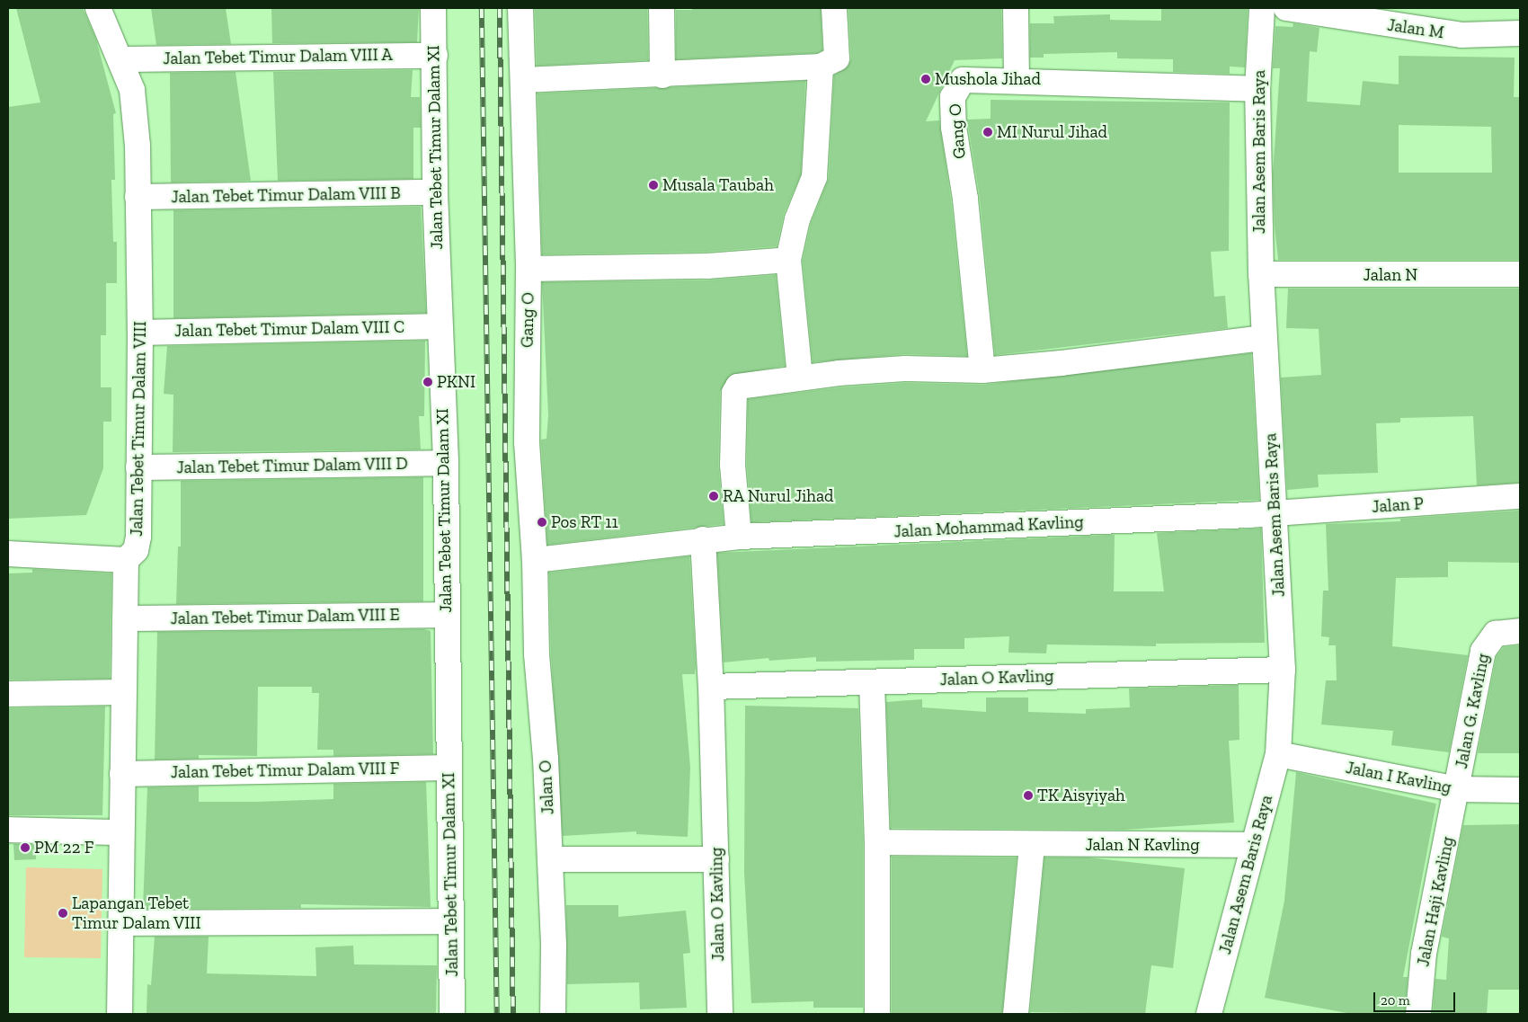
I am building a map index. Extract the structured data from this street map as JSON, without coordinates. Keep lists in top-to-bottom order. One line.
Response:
{"streets":{"street":["Jalan M","Jalan Tebet Timur Dalam VIII A","Gang O","Jalan Tebet Timur Dalam XI","Jalan Asem Baris Raya","Jalan Tebet Timur Dalam VIII B","Jalan N","Jalan Tebet Timur Dalam VIII C","Jalan Tebet Timur Dalam VIII","Jalan Tebet Timur Dalam VIII D","Jalan P","Jalan Mohammad Kavling","Jalan Tebet Timur Dalam VIII E","Jalan O Kavling","Jalan G. Kavling","Jalan Tebet Timur Dalam VIII F","Jalan I Kavling","Jalan O","Jalan N Kavling","Jalan Haji Kavling"]},"crossings":[["Jalan Tebet Timur Dalam VIII A","Jalan Tebet Timur Dalam XI"],["Jalan Tebet Timur Dalam VIII A","Jalan Tebet Timur Dalam VIII"],["Gang O","Jalan Asem Baris Raya"],["Gang O","Jalan Mohammad Kavling"],["Gang O","Jalan O"],["Jalan Tebet Timur Dalam XI","Jalan Tebet Timur Dalam VIII B"],["Jalan Tebet Timur Dalam XI","Jalan Tebet Timur Dalam VIII C"],["Jalan Tebet Timur Dalam XI","Jalan Tebet Timur Dalam VIII D"],["Jalan Tebet Timur Dalam XI","Jalan Tebet Timur Dalam VIII E"],["Jalan Tebet Timur Dalam XI","Jalan Tebet Timur Dalam VIII F"],["Jalan Asem Baris Raya","Jalan N"],["Jalan Asem Baris Raya","Jalan P"],["Jalan Asem Baris Raya","Jalan Mohammad Kavling"],["Jalan Asem Baris Raya","Jalan O Kavling"],["Jalan Asem Baris Raya","Jalan I Kavling"],["Jalan Asem Baris Raya","Jalan N Kavling"],["Jalan Tebet Timur Dalam VIII B","Jalan Tebet Timur Dalam VIII"],["Jalan Tebet Timur Dalam VIII C","Jalan Tebet Timur Dalam VIII"],["Jalan Tebet Timur Dalam VIII","Jalan Tebet Timur Dalam VIII D"],["Jalan Tebet Timur Dalam VIII","Jalan Tebet Timur Dalam VIII E"],["Jalan Tebet Timur Dalam VIII","Jalan Tebet Timur Dalam VIII F"],["Jalan P","Jalan Mohammad Kavling"],["Jalan Mohammad Kavling","Jalan O Kavling"],["Jalan Mohammad Kavling","Jalan O"],["Jalan G. Kavling","Jalan I Kavling"],["Jalan G. Kavling","Jalan Haji Kavling"],["Jalan I Kavling","Jalan Haji Kavling"]],"places":["Mushola Jihad","MI Nurul Jihad","Musala Taubah","PKNI","RA Nurul Jihad","Pos RT 11","TK Aisyiyah","PM 22 F","Lapangan Tebet Timur Dalam VIII"],"scale_bar":"20 m"}
